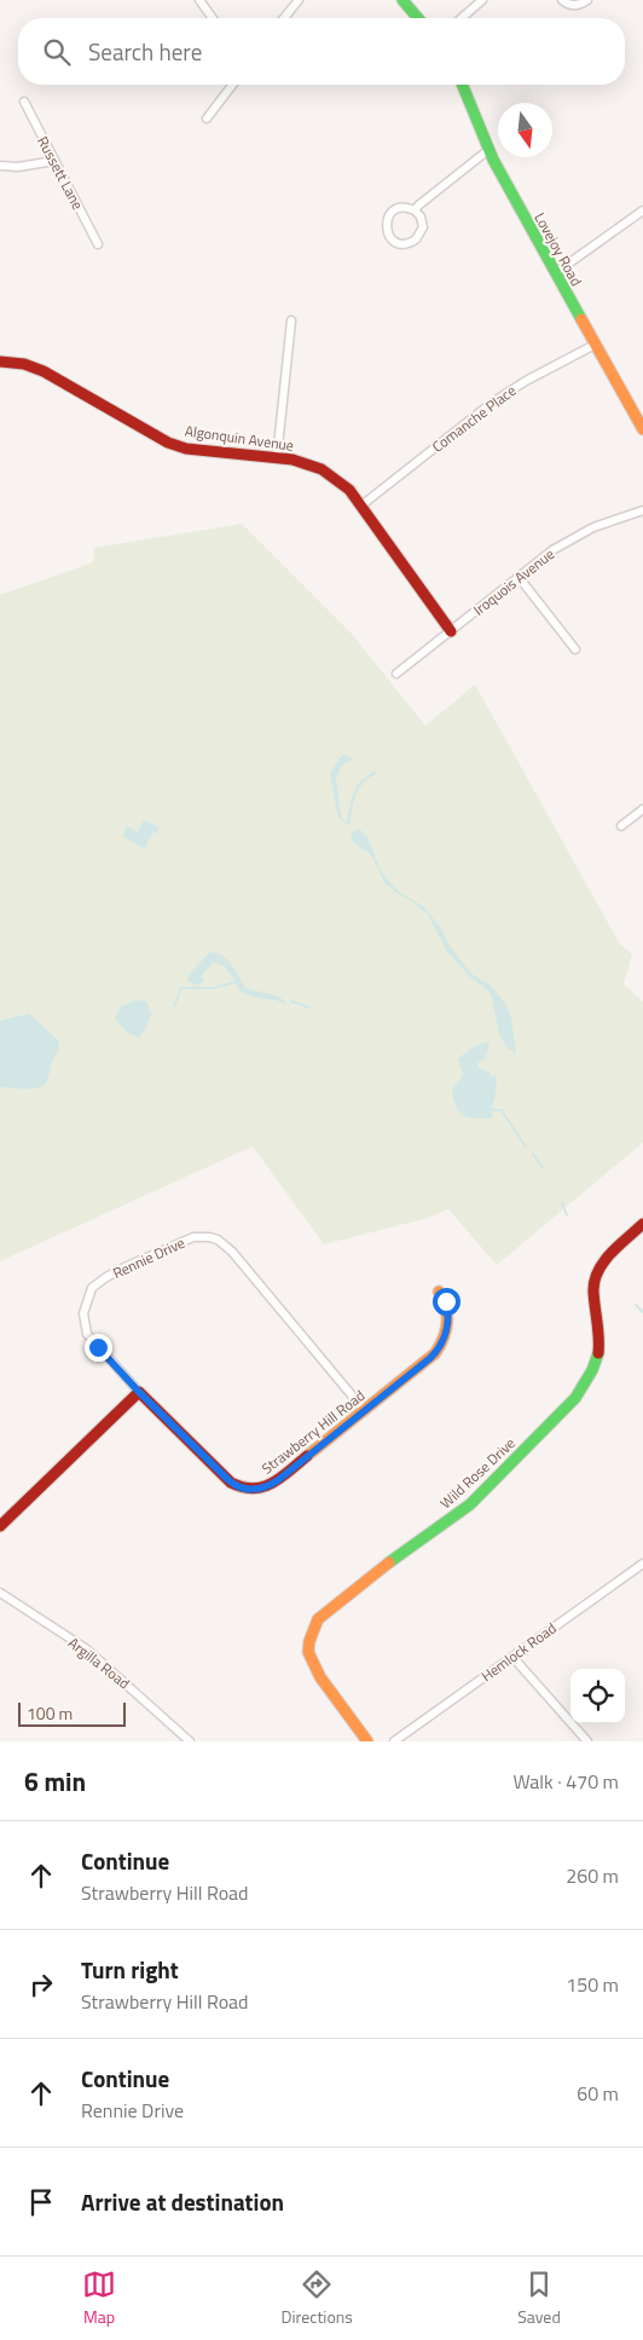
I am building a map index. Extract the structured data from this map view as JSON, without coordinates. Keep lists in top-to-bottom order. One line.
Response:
{"streets":{"street":["Russett Lane","Lovejoy Road","Comanche Place","Algonquin Avenue","Iroquois Avenue","Rennie Drive","Strawberry Hill Road","Wild Rose Drive","Hemlock Road","Argilla Road"]},"crossings":[["Lovejoy Road","Comanche Place"],["Comanche Place","Algonquin Avenue"],["Algonquin Avenue","Iroquois Avenue"],["Rennie Drive","Strawberry Hill Road"]],"scale_bar":"100 m","north":"bottom","page":{"search":"Search here","scale":"100 m","heading":["6 min","Walk · 470 m"],"list":[["Continue","Strawberry Hill Road","260 m"],["Turn right","Strawberry Hill Road","150 m"],["Continue","Rennie Drive","60 m"],"Arrive at destination"],"nav":["Map","Directions","Saved"]}}
